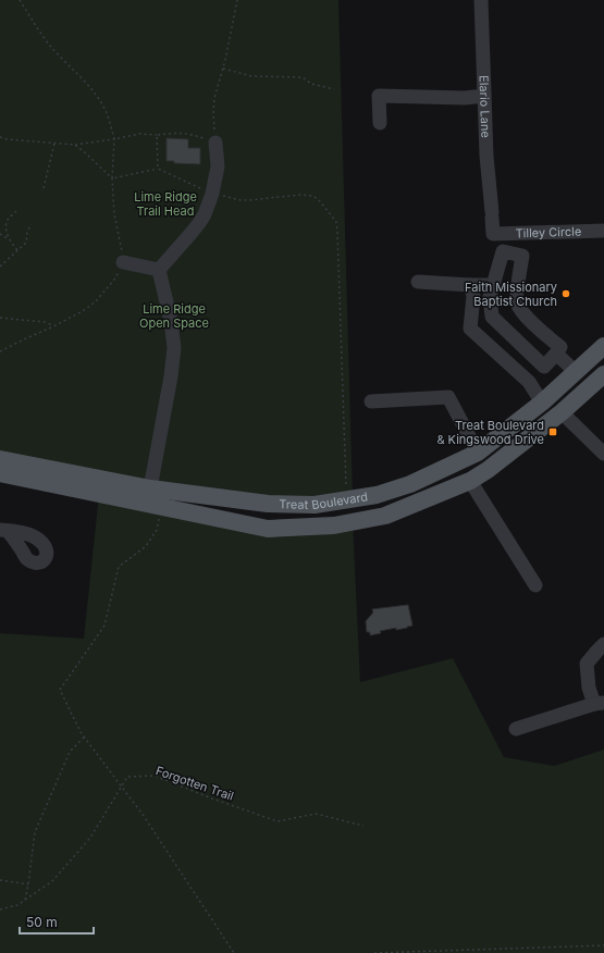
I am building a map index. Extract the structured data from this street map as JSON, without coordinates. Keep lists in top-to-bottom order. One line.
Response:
{"streets":{"main road":["Treat Boulevard"],"street":["Elario Lane","Tilley Circle"],"path":["Forgotten Trail"]},"crossings":[["Elario Lane","Tilley Circle"]],"parks":["Lime Ridge Trail Head","Lime Ridge Open Space"],"places":{"other":["Faith Missionary Baptist Church"],"transit":["Treat Boulevard & Kingswood Drive"]},"scale_bar":"50 m"}
